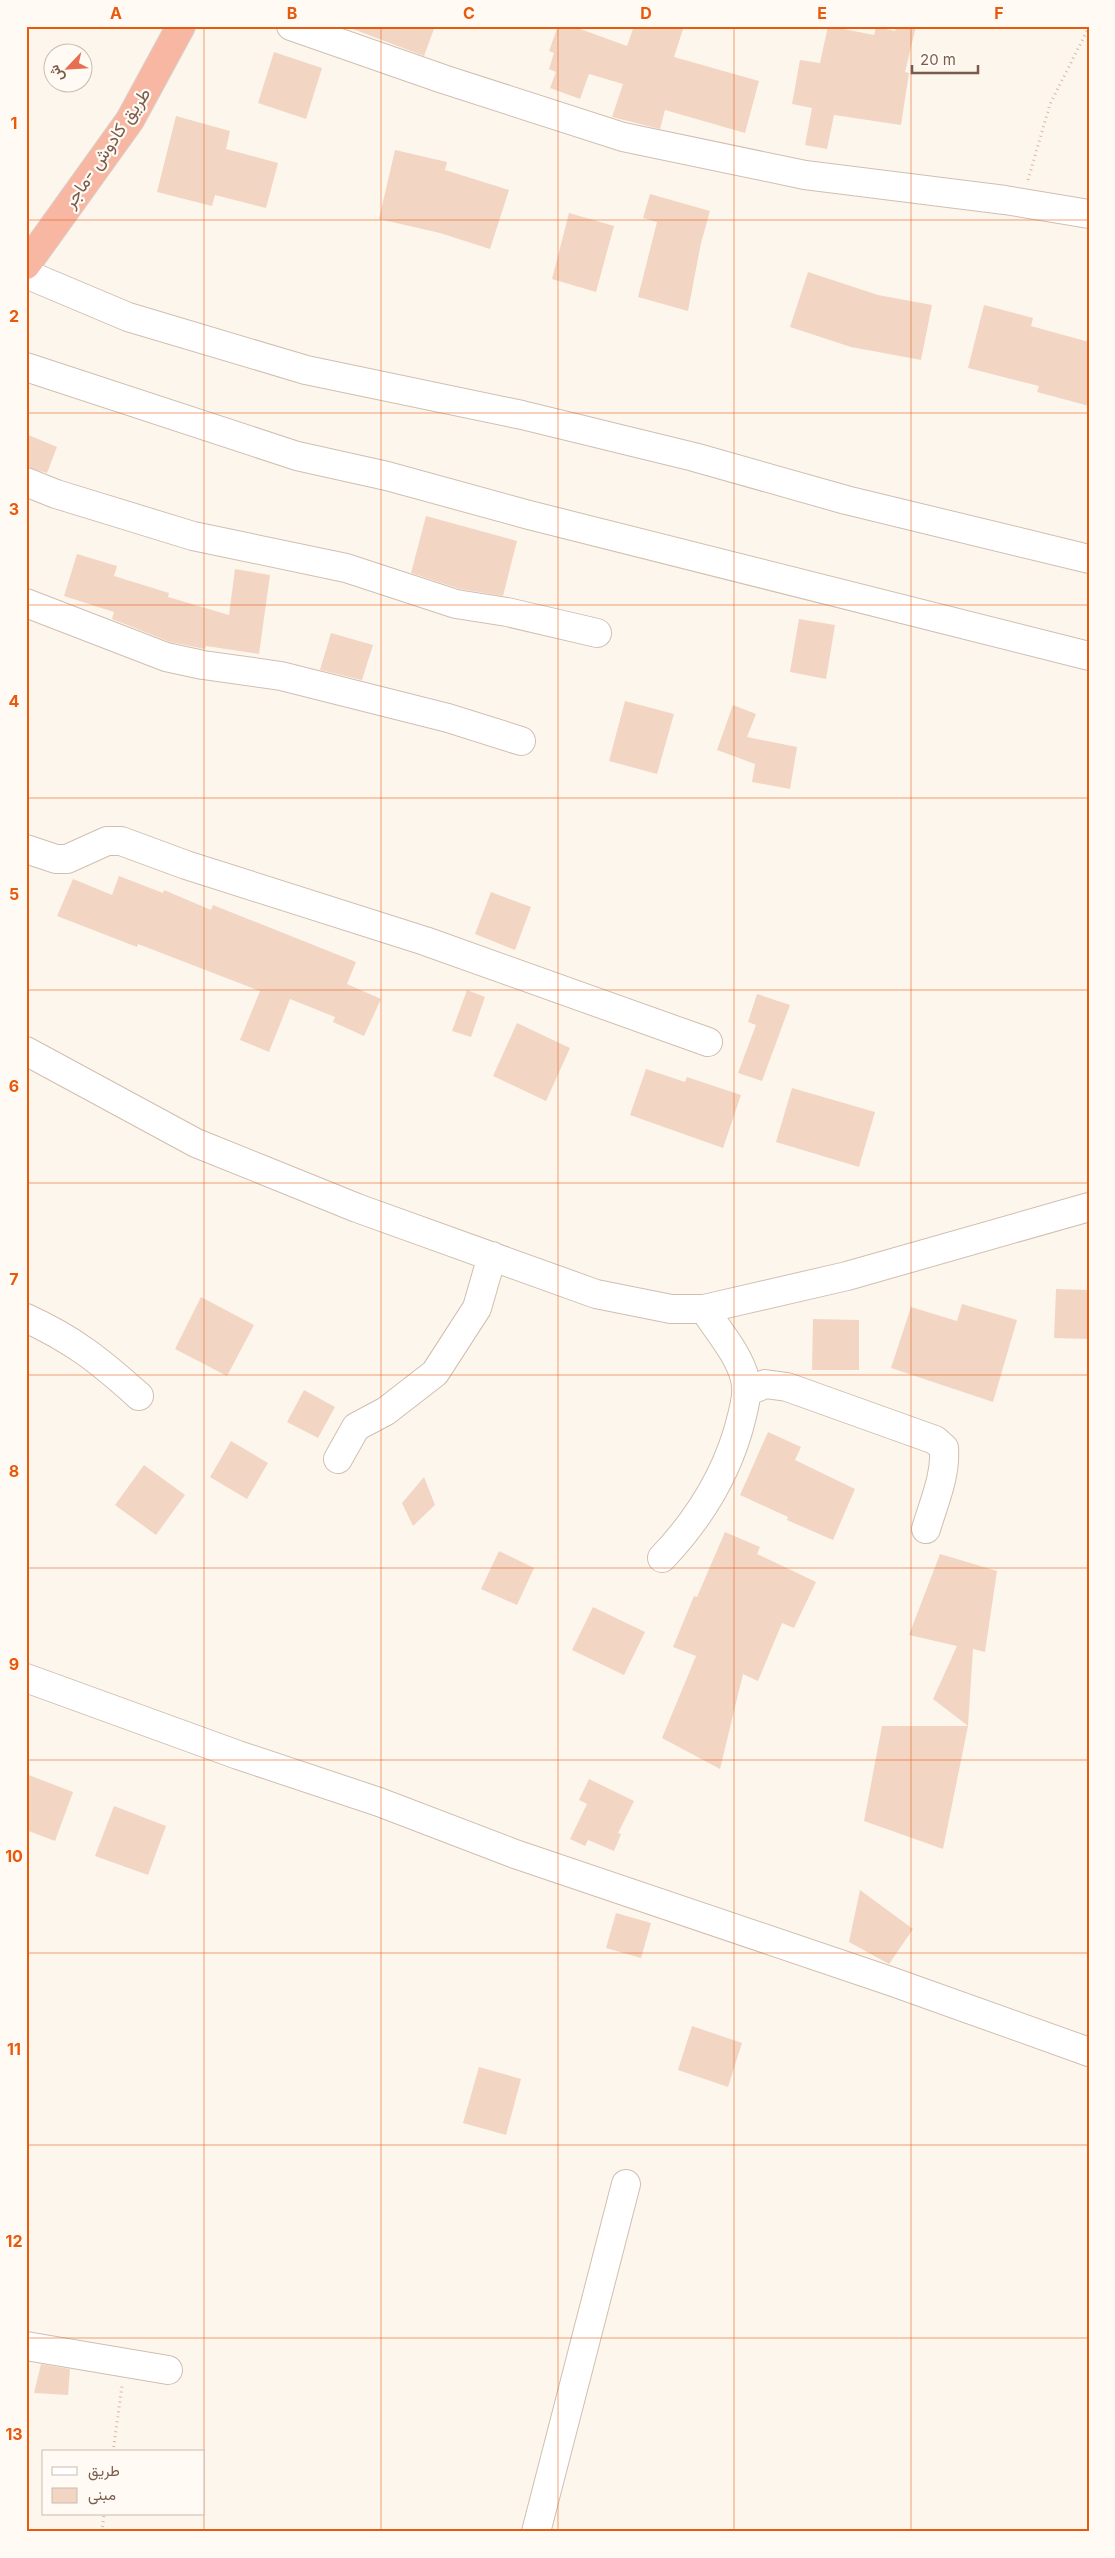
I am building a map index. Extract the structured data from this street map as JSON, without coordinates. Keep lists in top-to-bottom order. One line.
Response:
{"streets":{"highway":["طريق كادوش -ماجر"]},"legend":["طريق","مبنى"],"scale_bar":"20 m","north":"bottom left","grid":{"columns":["A","B","C","D","E","F"],"rows":["1","2","3","4","5","6","7","8","9","10","11","12","13"]}}
